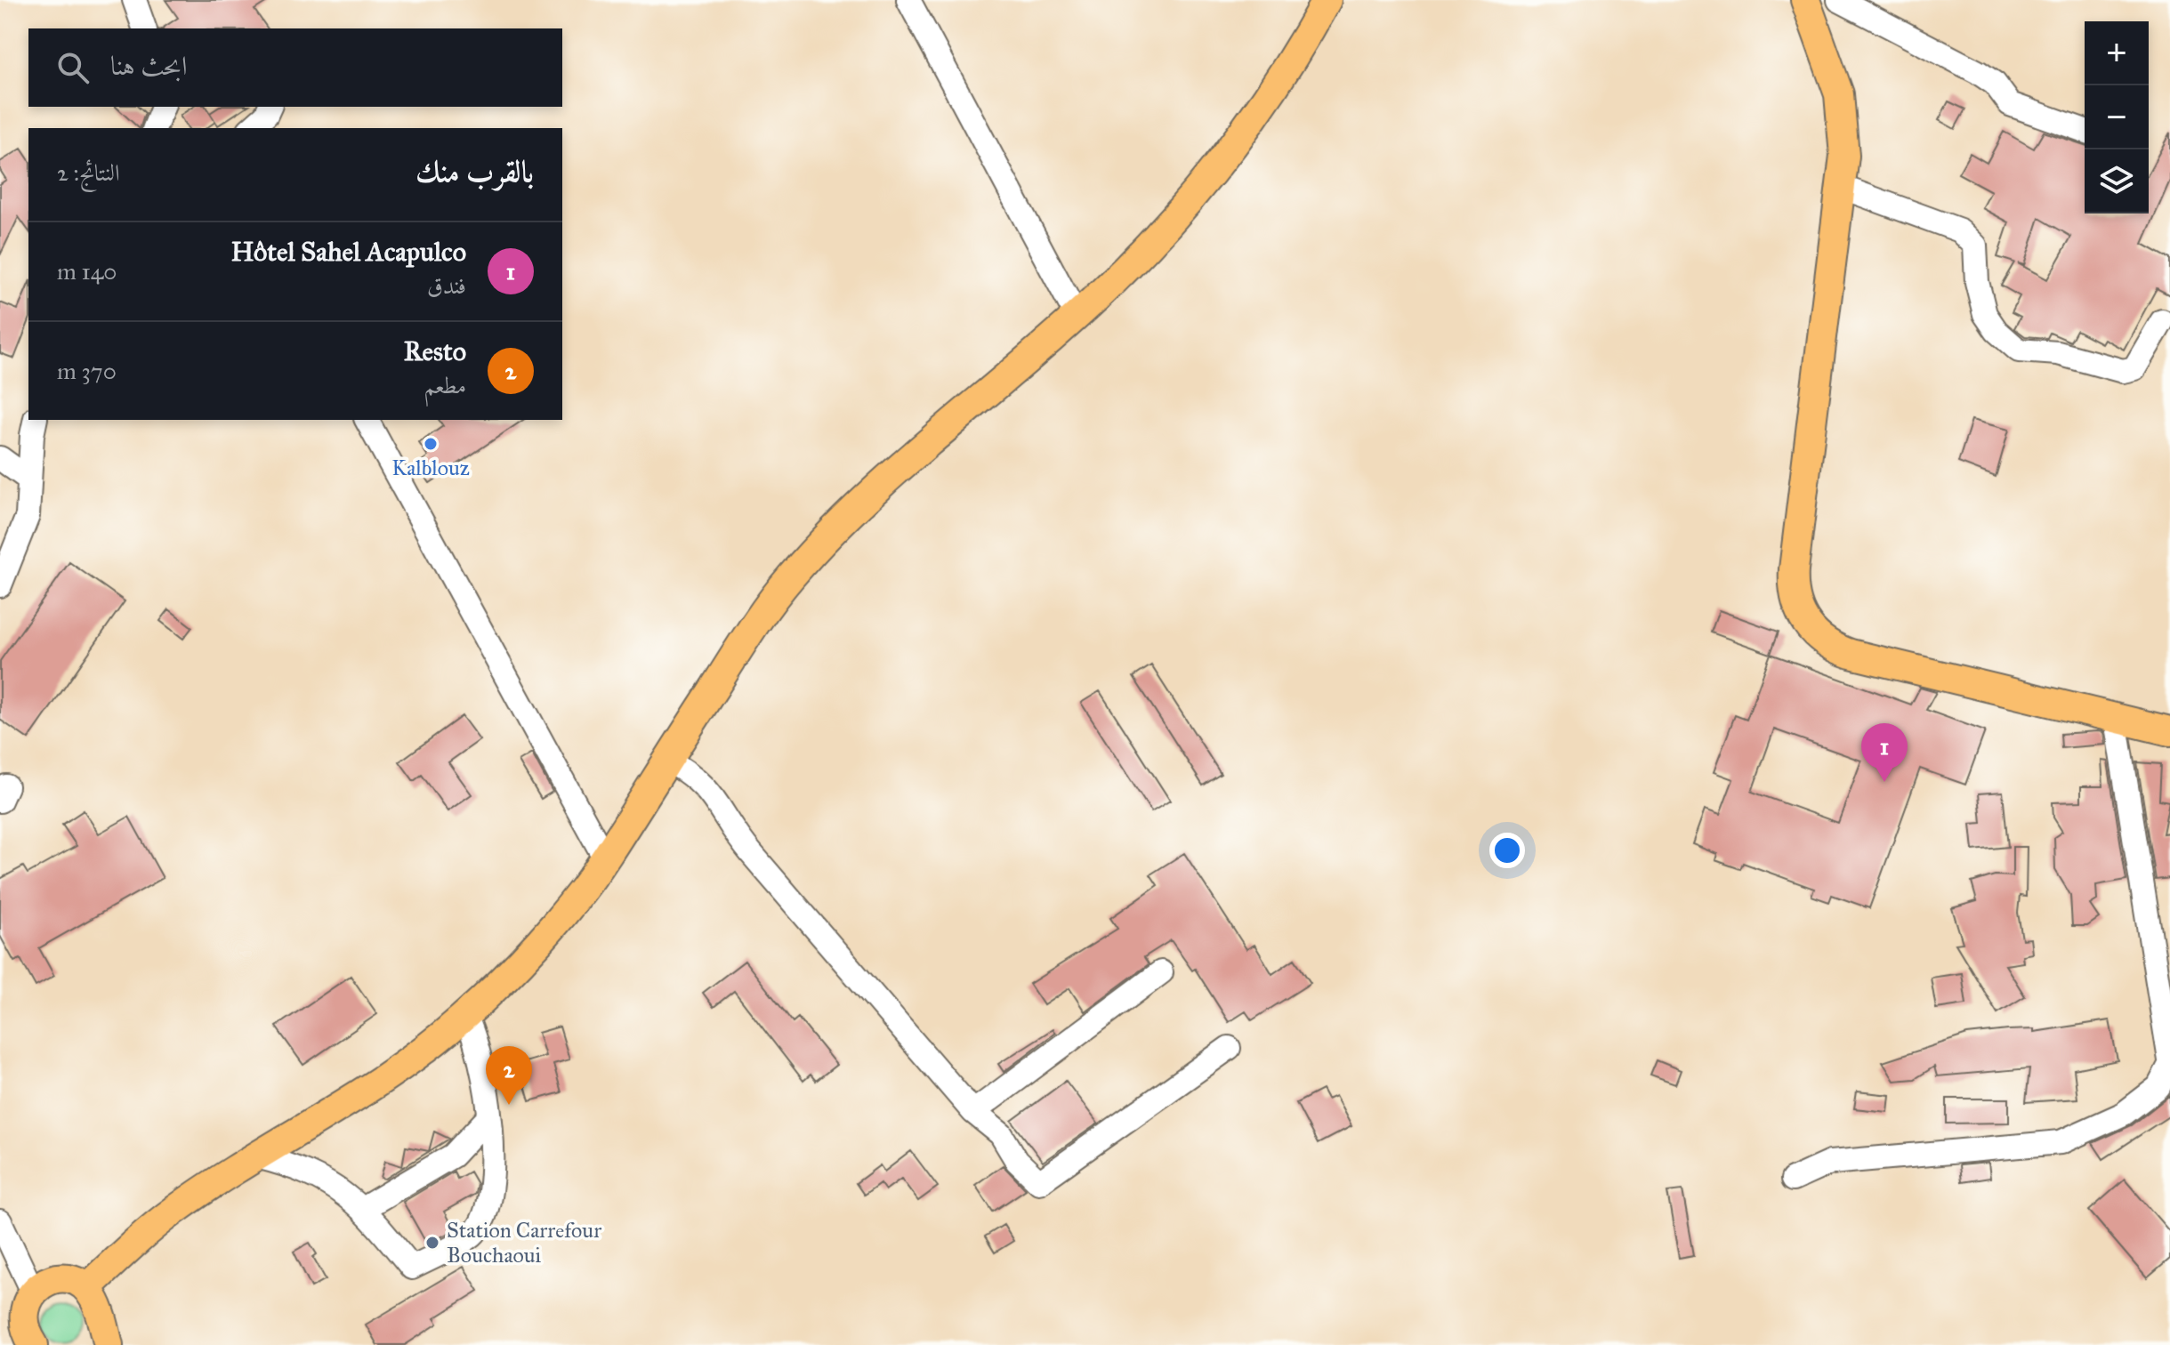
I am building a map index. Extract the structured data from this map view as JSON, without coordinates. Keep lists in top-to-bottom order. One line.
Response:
{"places":["Kalblouz","Station Carrefour Bouchaoui"],"page":{"map_buttons":["+","−"],"search":"ابحث هنا","heading":["بالقرب منك","النتائج: 2"],"list":[{"mark":"1","name":"Hôtel Sahel Acapulco","note":"فندق","value":"140 m"},{"mark":"2","name":"Resto","note":"مطعم","value":"370 m"}],"pins":["1","2"]}}
